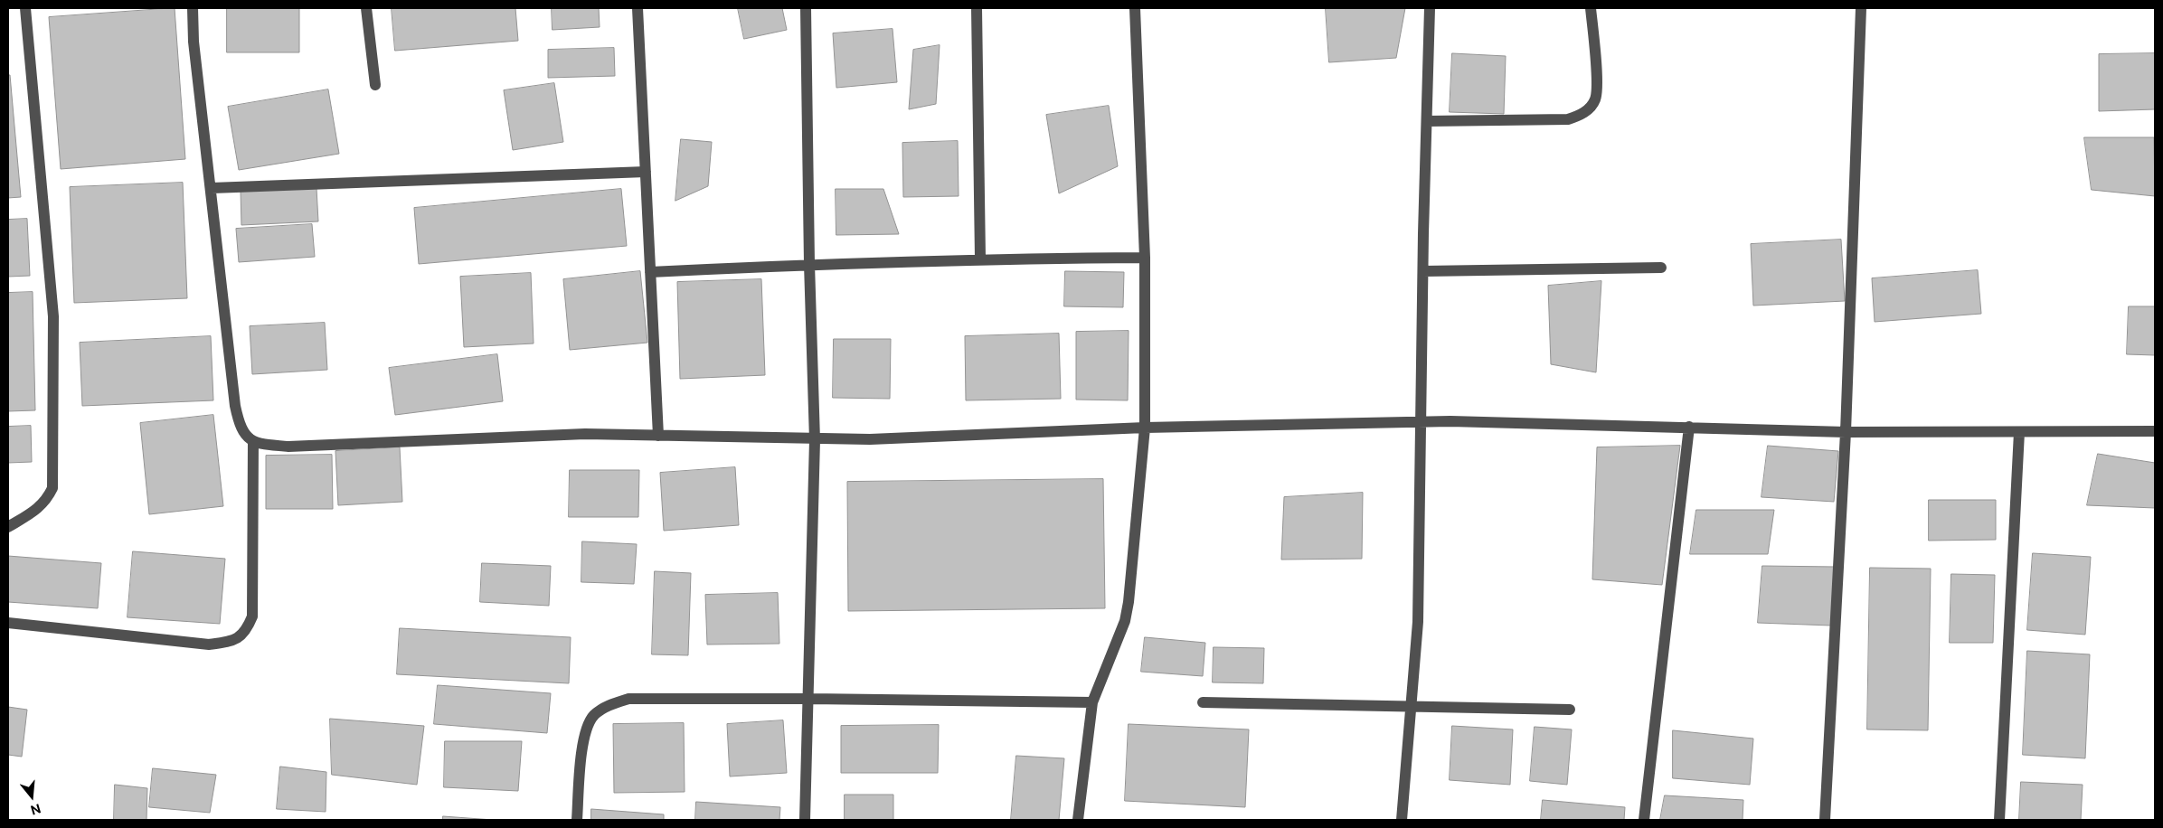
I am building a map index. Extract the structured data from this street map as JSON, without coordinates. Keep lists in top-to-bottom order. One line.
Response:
{"north":"bottom"}
